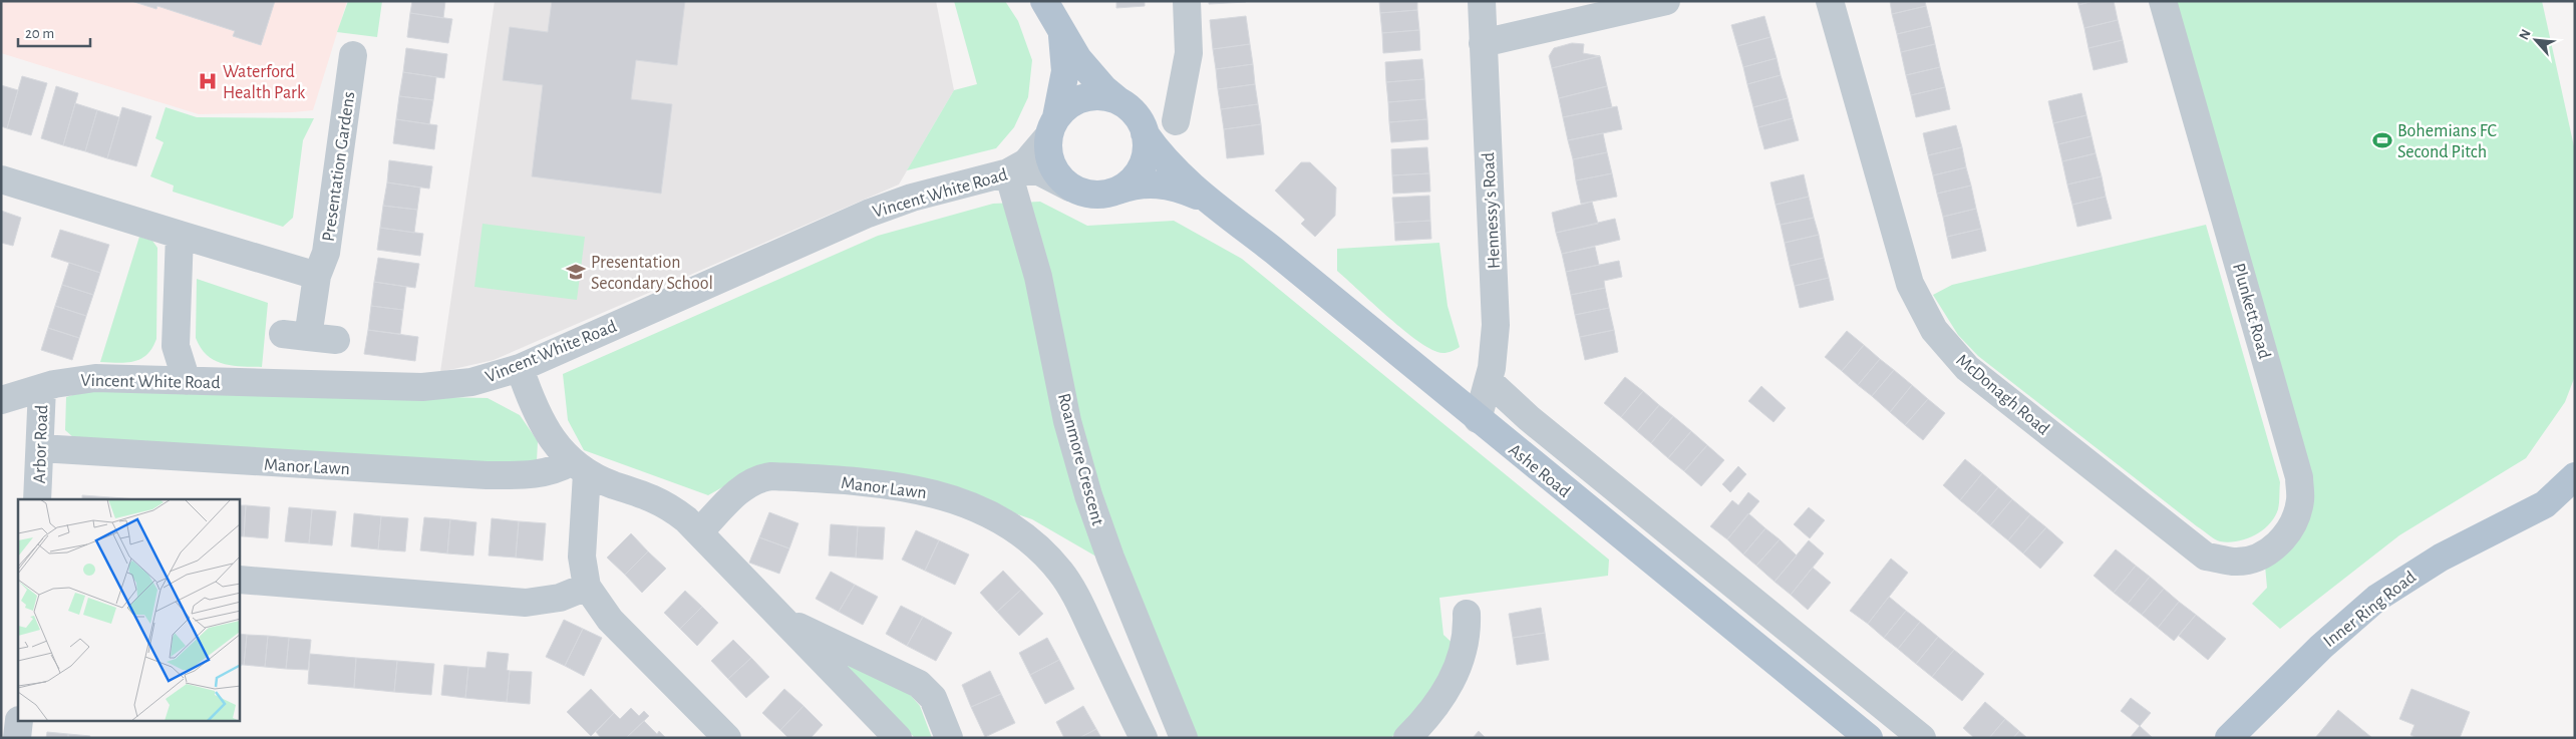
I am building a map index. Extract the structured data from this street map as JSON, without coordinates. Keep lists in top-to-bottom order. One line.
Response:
{"streets":{"main road":["Ashe Road","Inner Ring Road"],"street":["Presentation Gardens","Vincent White Road","Hennessy's Road","Plunkett Road","McDonagh Road","Arbor Road","Roanmore Crescent","Manor Lawn"]},"crossings":[["Vincent White Road","Arbor Road"],["Vincent White Road","Roanmore Crescent"],["Vincent White Road","Ashe Road"],["Hennessy's Road","Ashe Road"],["Plunkett Road","McDonagh Road"],["Arbor Road","Manor Lawn"]],"places":{"hospital":["Waterford Health Park"],"sports":["Bohemians FC Second Pitch"],"school or university":["Presentation Secondary School"]},"scale_bar":"20 m","north":"top left"}
